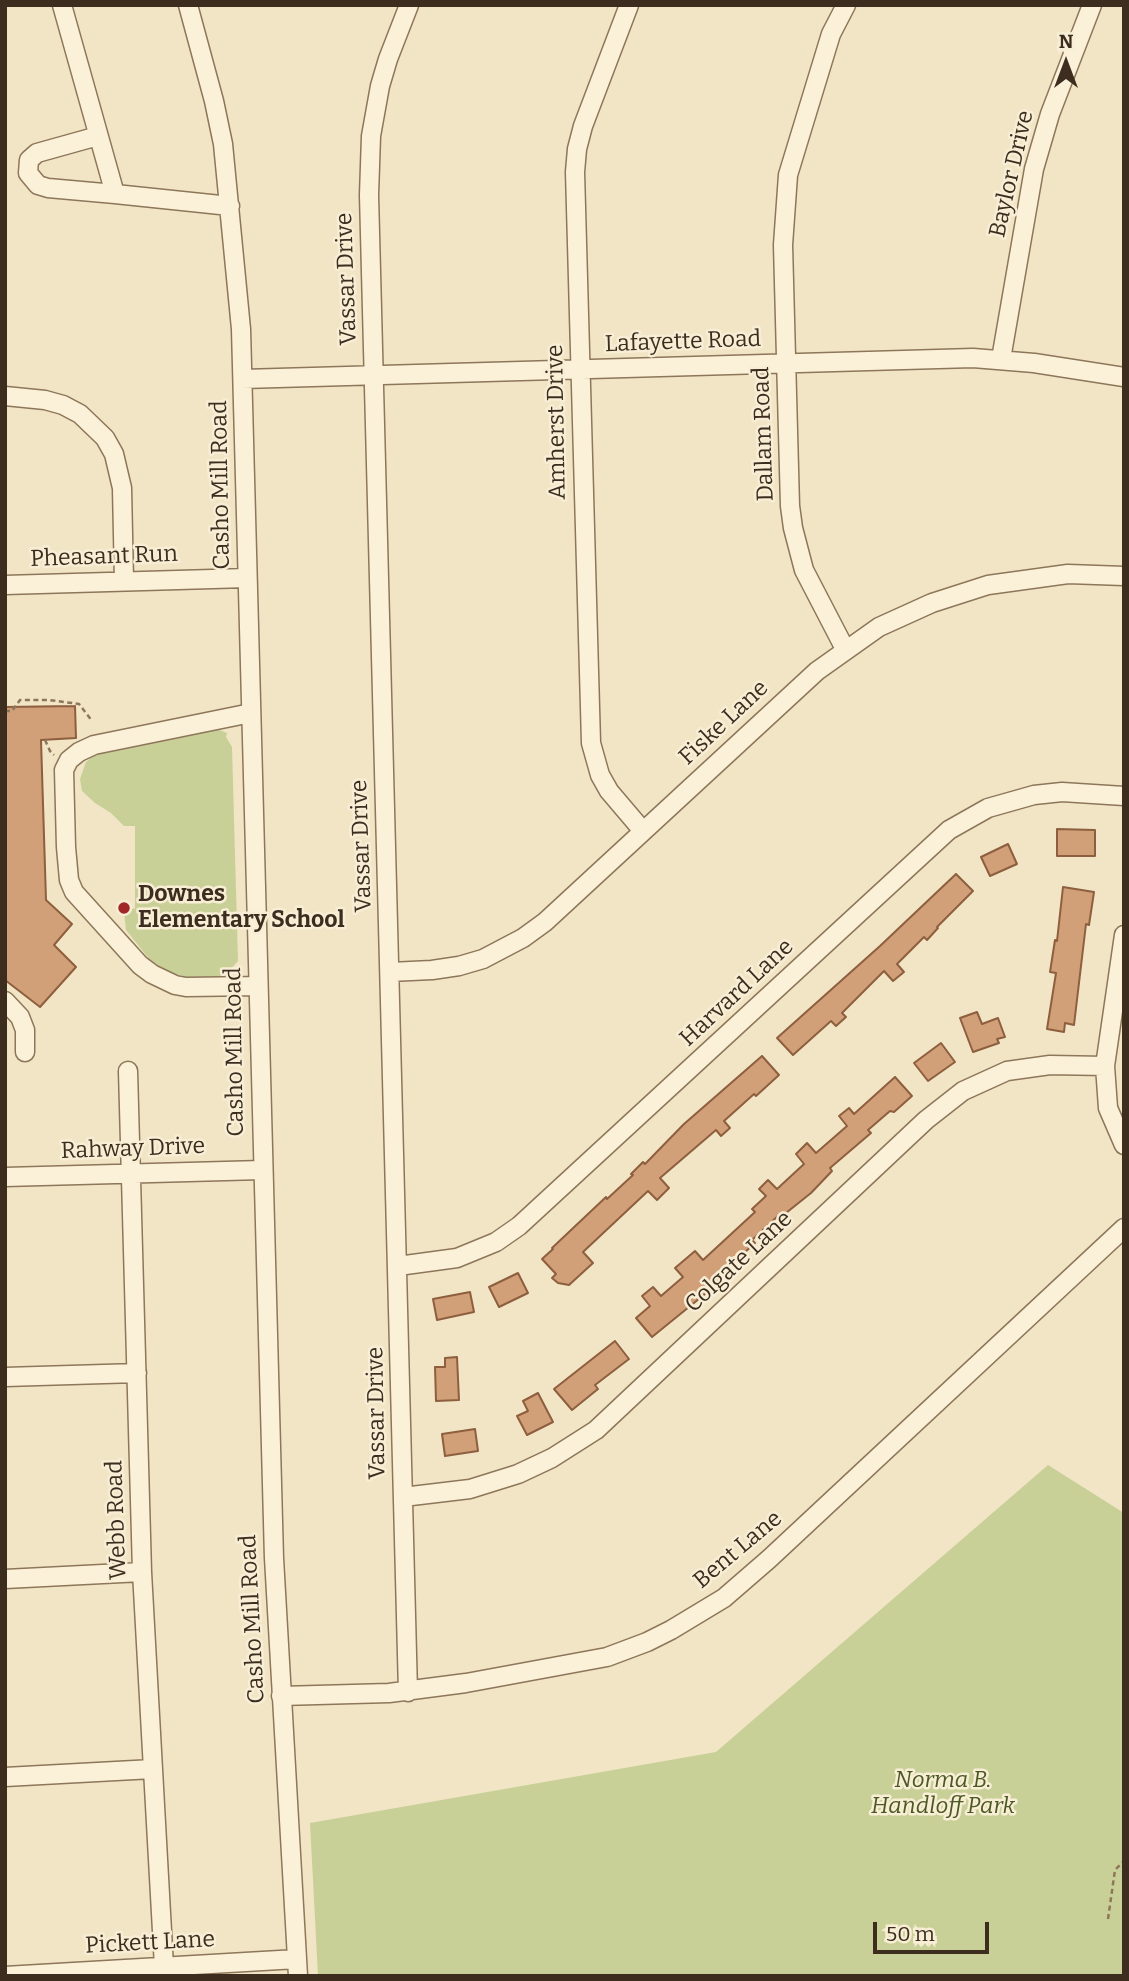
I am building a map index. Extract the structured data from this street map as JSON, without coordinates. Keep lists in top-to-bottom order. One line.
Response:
{"streets":{"street":["Baylor Drive","Vassar Drive","Lafayette Road","Amherst Drive","Dallam Road","Casho Mill Road","Pheasant Run","Fiske Lane","Harvard Lane","Rahway Drive","Colgate Lane","Webb Road","Bent Lane","Pickett Lane"]},"crossings":[["Baylor Drive","Lafayette Road"],["Vassar Drive","Lafayette Road"],["Vassar Drive","Fiske Lane"],["Vassar Drive","Harvard Lane"],["Vassar Drive","Colgate Lane"],["Vassar Drive","Bent Lane"],["Lafayette Road","Amherst Drive"],["Lafayette Road","Dallam Road"],["Lafayette Road","Casho Mill Road"],["Amherst Drive","Fiske Lane"],["Dallam Road","Fiske Lane"],["Casho Mill Road","Pheasant Run"],["Casho Mill Road","Rahway Drive"],["Casho Mill Road","Bent Lane"],["Casho Mill Road","Pickett Lane"],["Rahway Drive","Webb Road"],["Webb Road","Pickett Lane"]],"parks":["Norma B. Handloff Park"],"places":["Downes Elementary School"],"scale_bar":"50 m","north":"top"}
